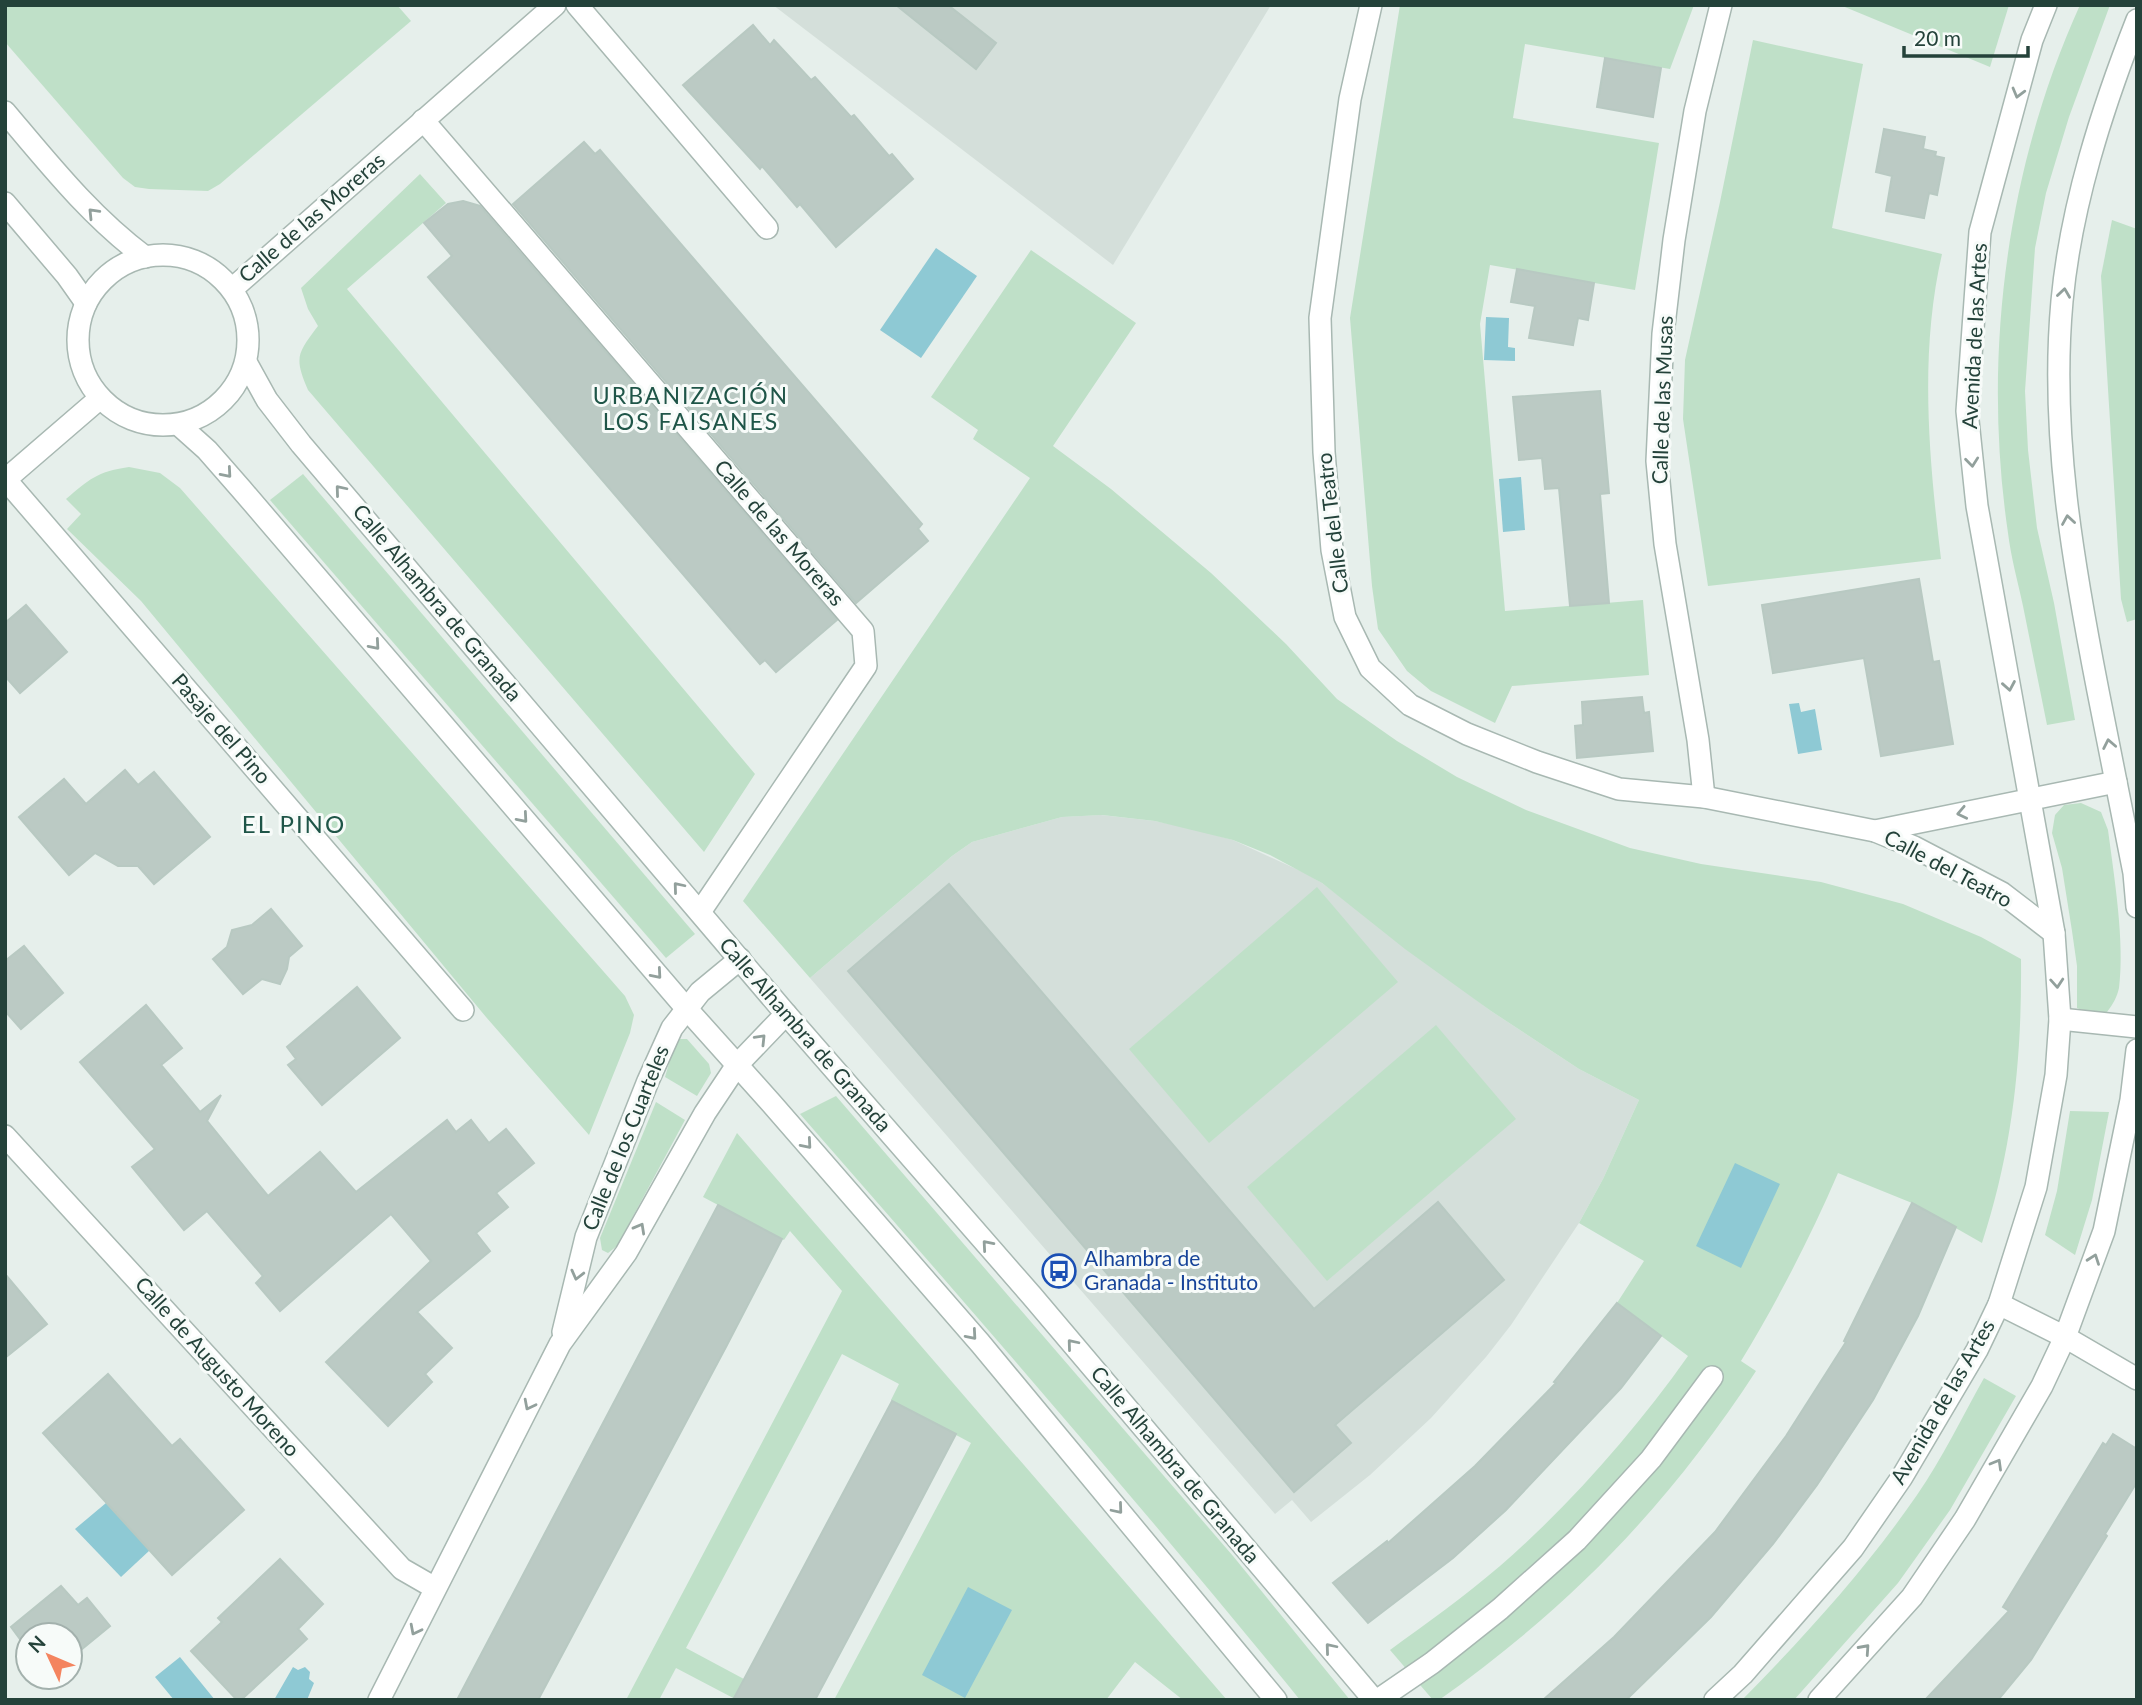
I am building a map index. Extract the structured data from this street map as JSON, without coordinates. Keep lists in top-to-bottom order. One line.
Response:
{"streets":{"street":["Calle de las Moreras","Avenida de las Artes","Calle de las Musas","Calle del Teatro","Calle Alhambra de Granada","Pasaje del Pino","Calle de los Cuarteles","Calle de Augusto Moreno"]},"crossings":[["Calle de las Moreras","Calle Alhambra de Granada"],["Avenida de las Artes","Calle del Teatro"],["Calle de las Musas","Calle del Teatro"],["Calle Alhambra de Granada","Calle de los Cuarteles"],["Calle de los Cuarteles","Calle de Augusto Moreno"]],"districts":["URBANIZACIÓN LOS FAISANES","EL PINO"],"places":{"bus stop":["Alhambra de Granada - Instituto"]},"scale_bar":"20 m","north":"top left"}
